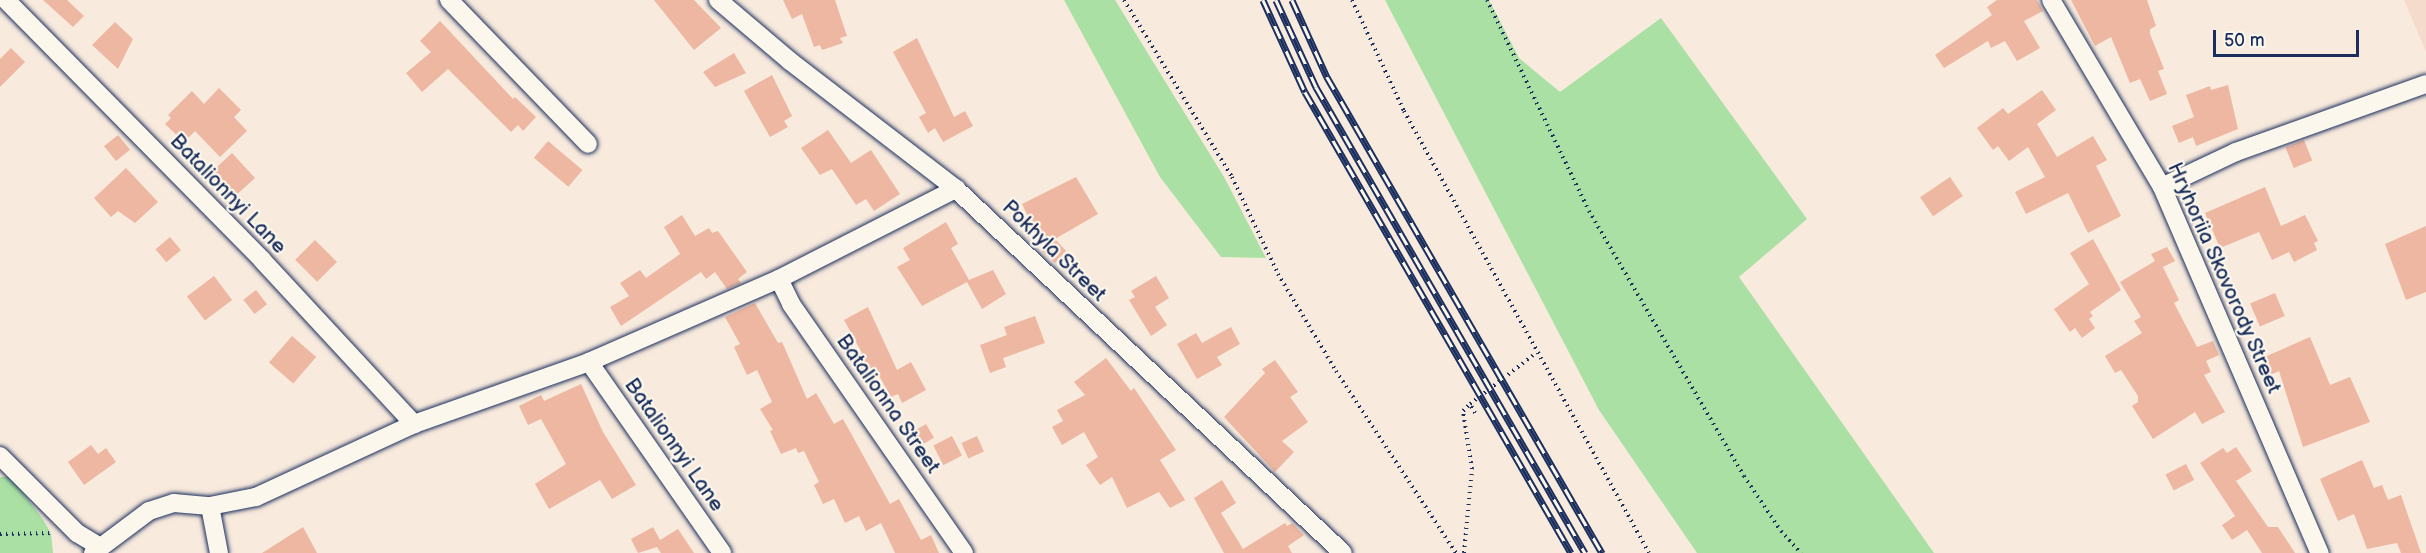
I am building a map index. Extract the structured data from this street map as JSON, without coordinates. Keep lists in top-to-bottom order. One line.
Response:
{"streets":{"street":["Batalionnyi Lane","Pokhyla Street","Hryhoriia Skovorody Street","Batalionna Street"]},"scale_bar":"50 m"}
